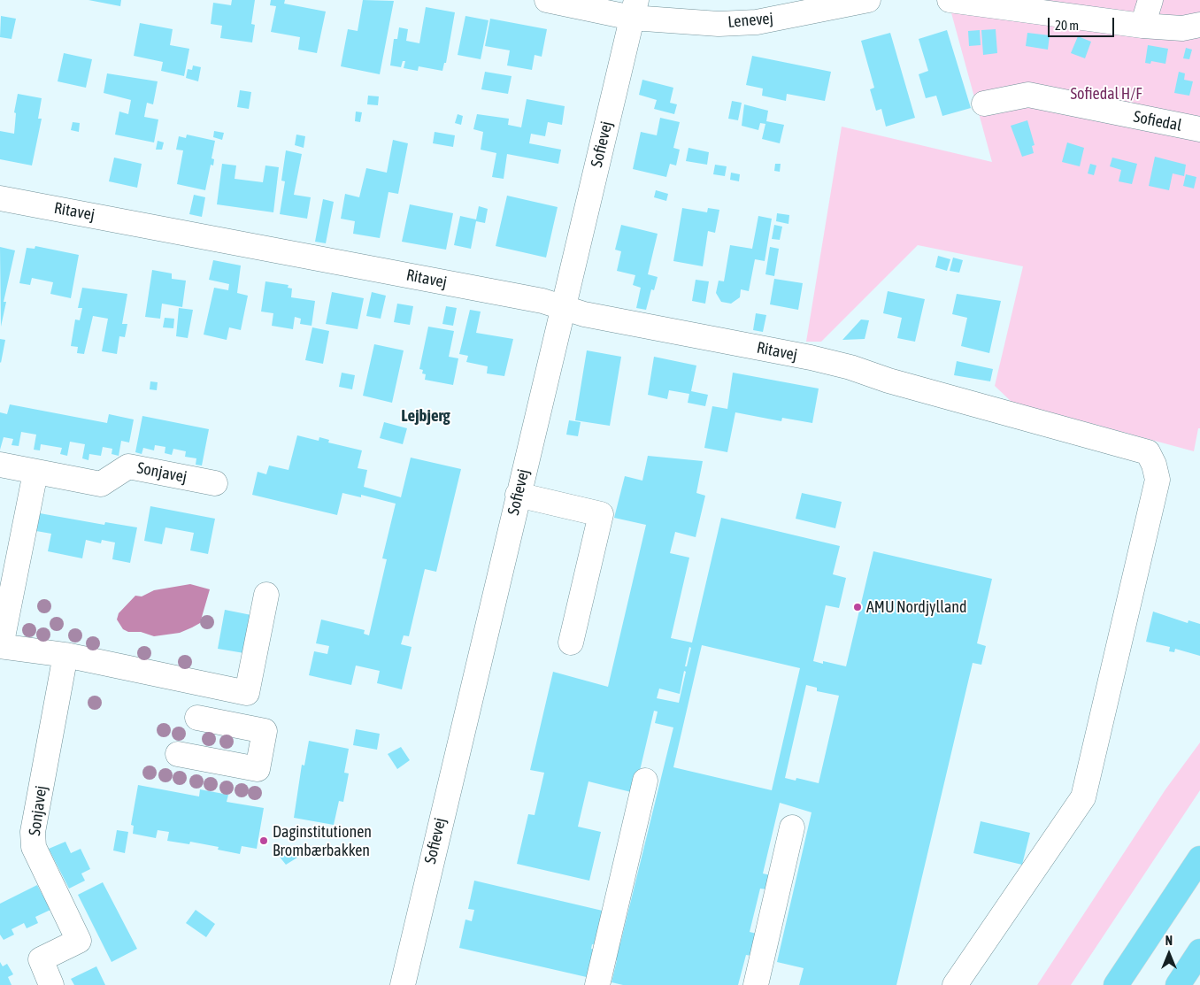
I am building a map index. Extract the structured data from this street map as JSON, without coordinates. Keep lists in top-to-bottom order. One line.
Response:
{"streets":{"street":["Lenevej","Sofiedal","Sofievej","Ritavej","Sonjavej"]},"crossings":[["Lenevej","Sofievej"],["Sofievej","Ritavej"]],"districts":["Lejbjerg"],"parks":["Sofiedal H/F"],"places":["AMU Nordjylland","Daginstitutionen Brombærbakken"],"scale_bar":"20 m","north":"top"}
